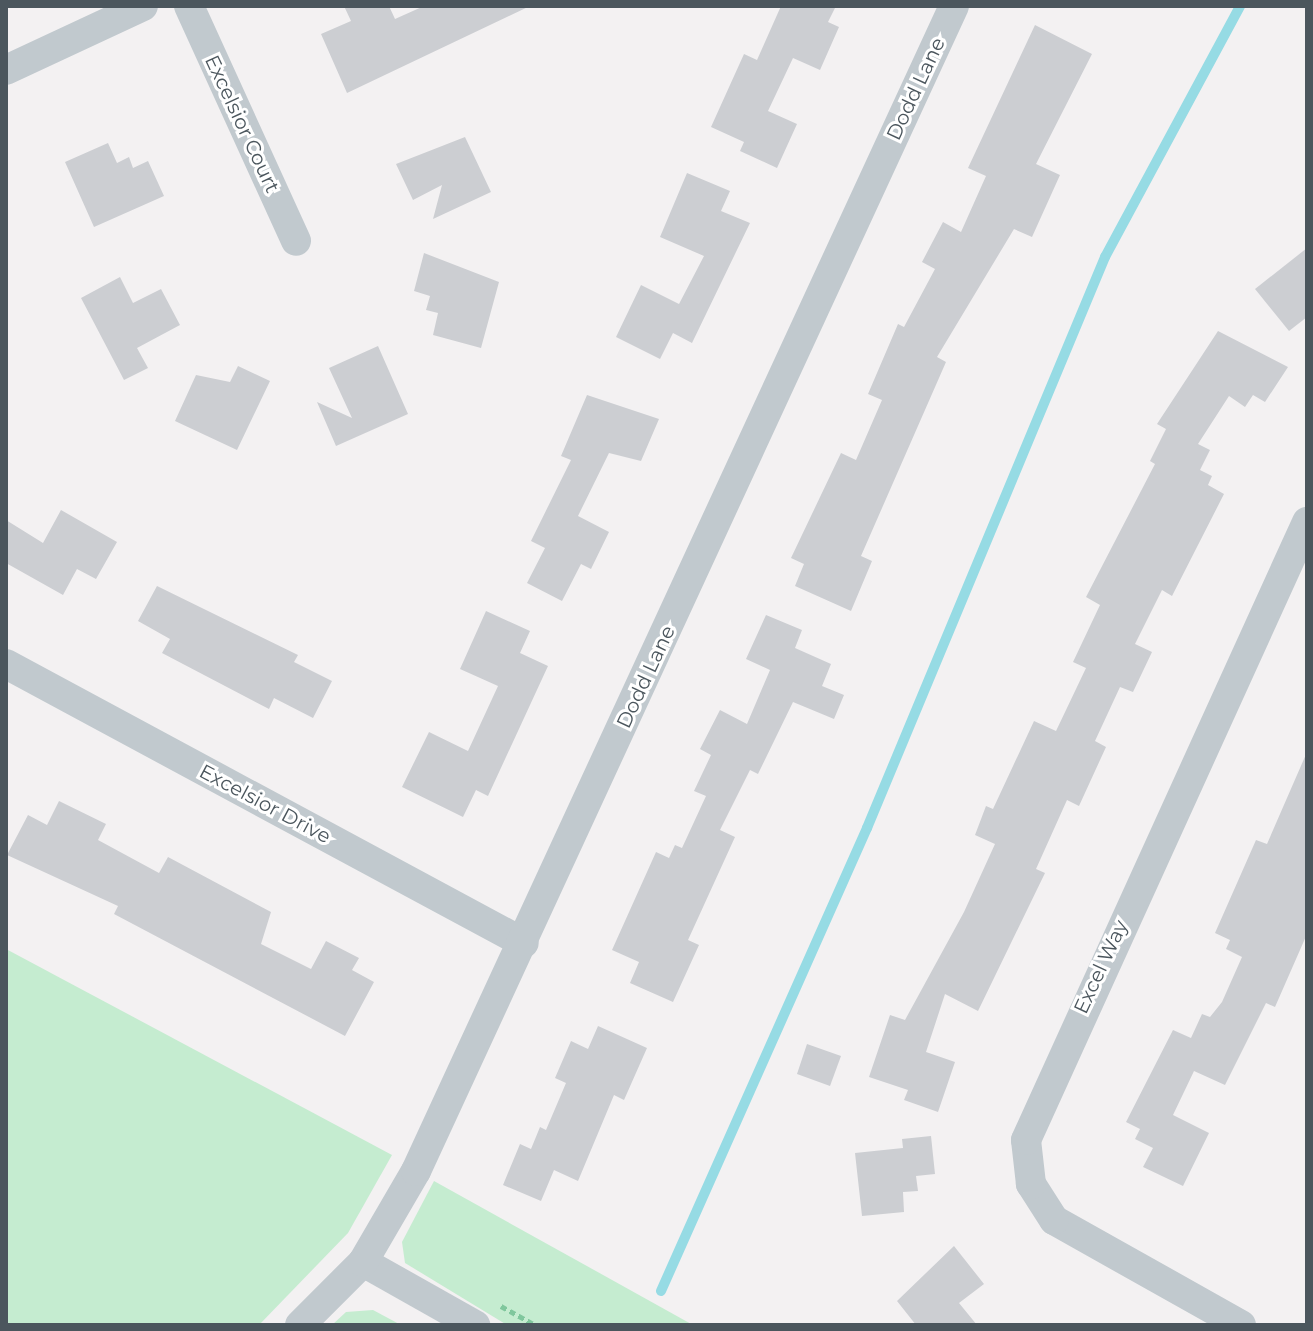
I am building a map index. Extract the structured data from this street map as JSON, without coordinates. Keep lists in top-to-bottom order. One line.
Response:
{"streets":{"street":["Dodd Lane","Excelsior Court","Excelsior Drive","Excel Way"]},"crossings":[["Dodd Lane","Excelsior Drive"]]}
